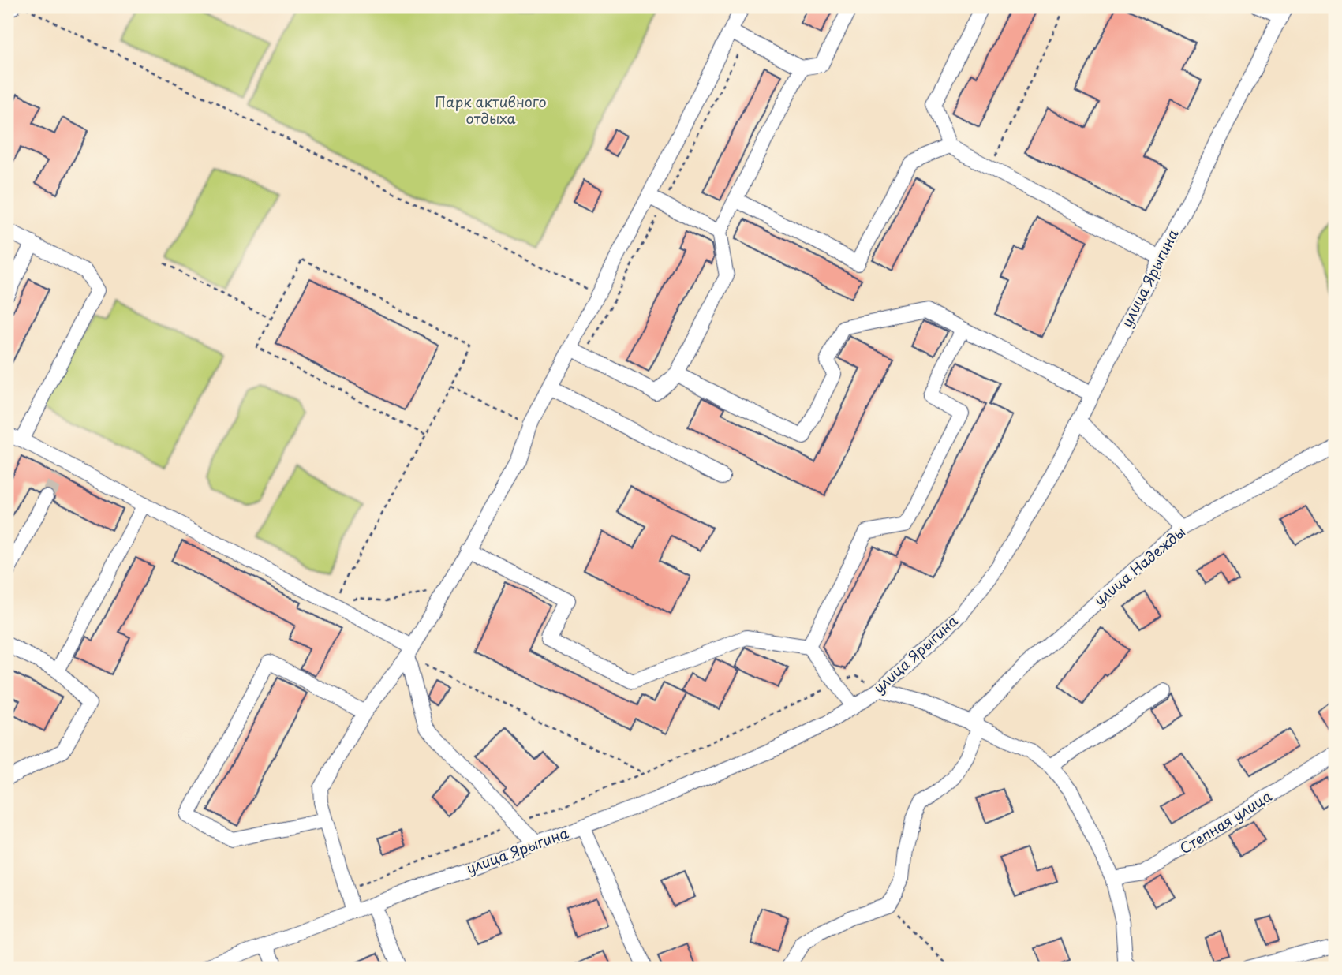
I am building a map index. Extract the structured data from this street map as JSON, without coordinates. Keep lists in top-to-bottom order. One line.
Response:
{"streets":{"street":["улица Ярыгина","улица Надежды","Степная улица"]},"parks":["Парк активного отдыха"]}
